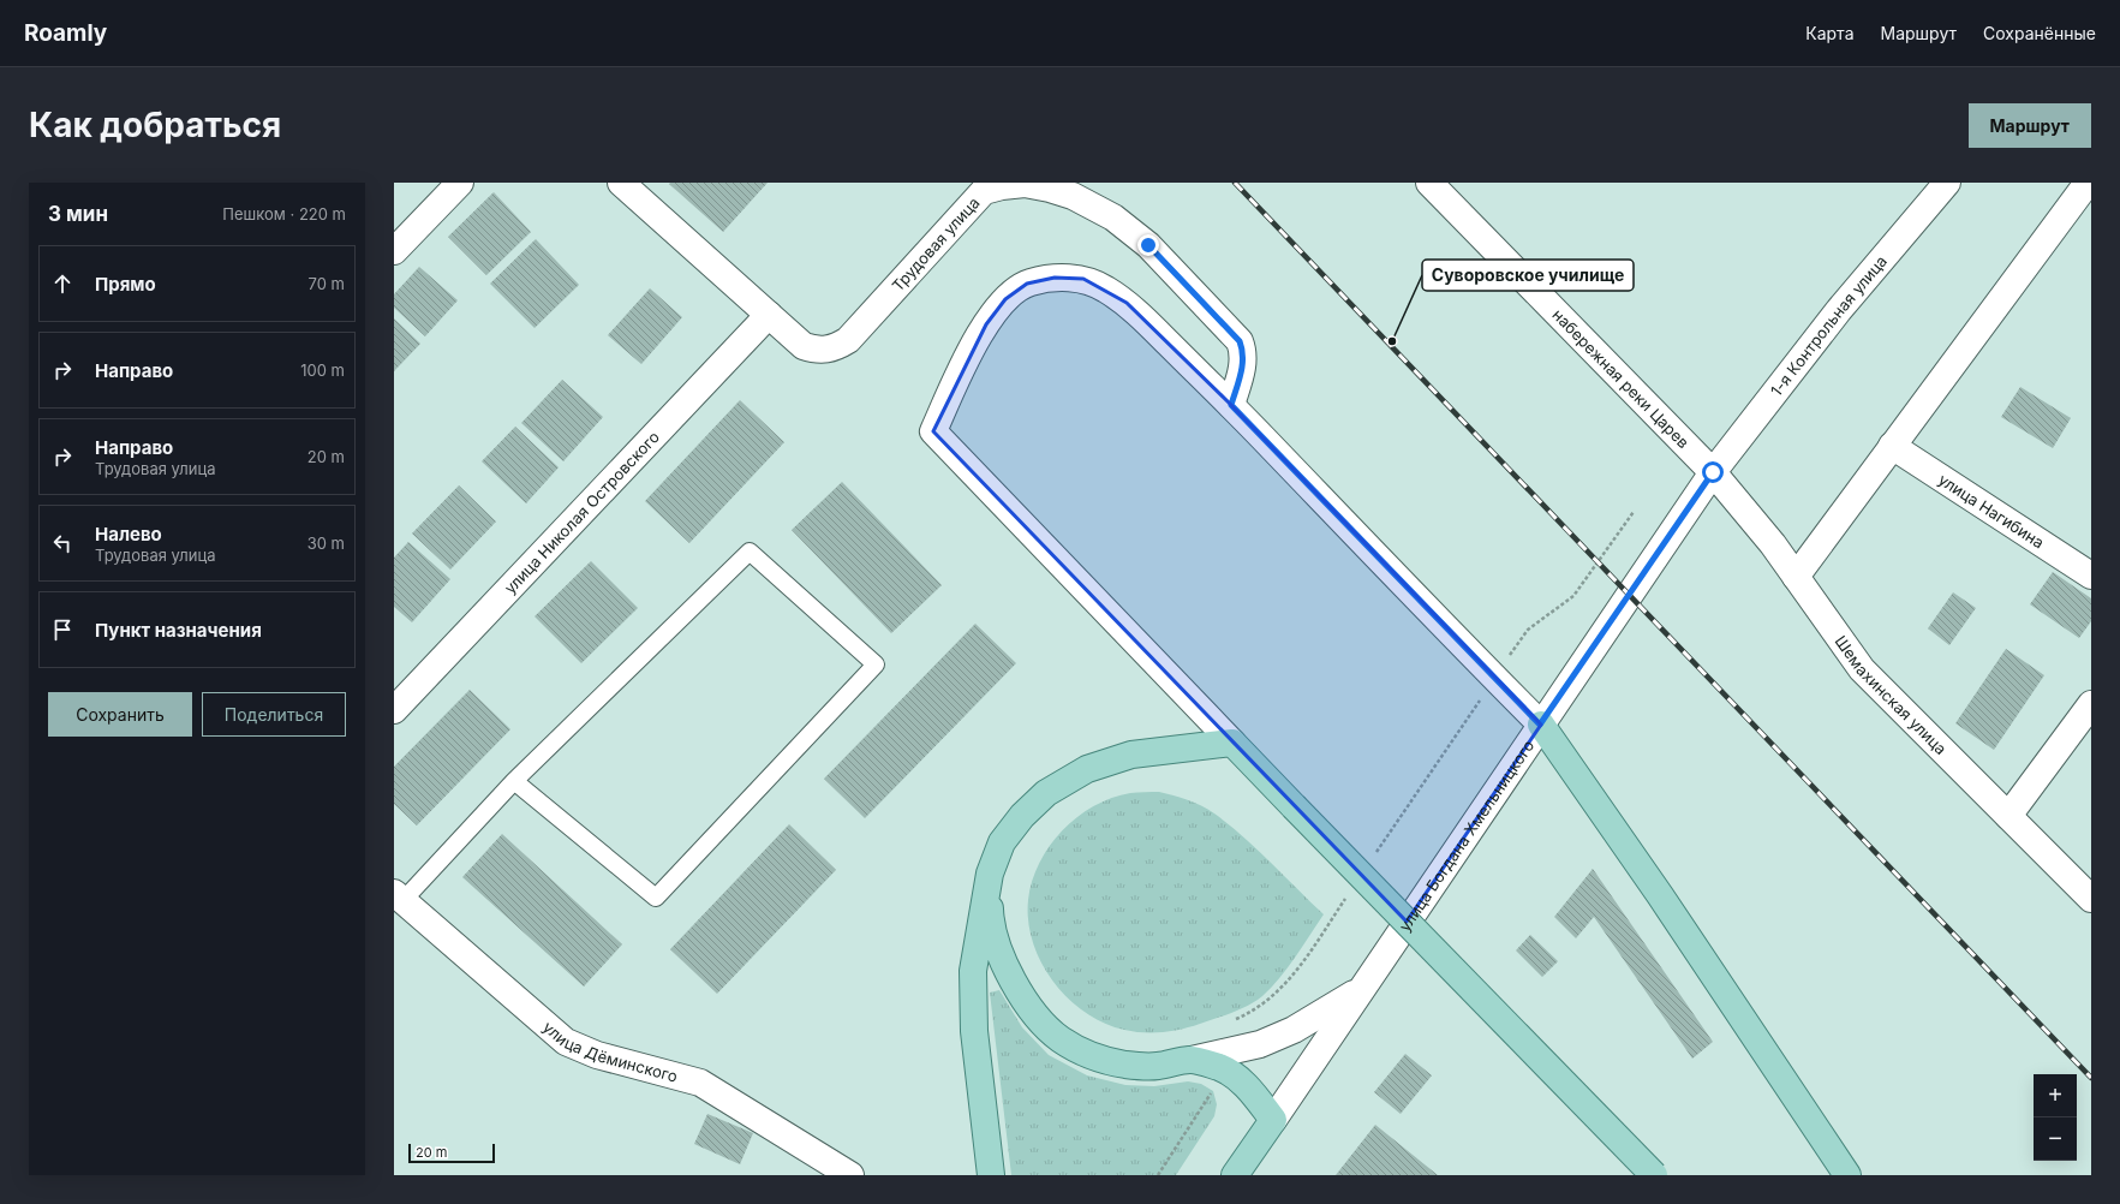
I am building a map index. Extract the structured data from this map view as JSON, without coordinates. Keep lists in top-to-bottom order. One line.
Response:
{"streets":{"main road":["улица Богдана Хмельницкого"],"street":["Трудовая улица","1-я Контрольная улица","набережная реки Царев","улица Нагибина","улица Николая Островского","Шемахинская улица","улица Дёминского"]},"crossings":[["Трудовая улица","улица Николая Островского"],["1-я Контрольная улица","набережная реки Царев"],["1-я Контрольная улица","Шемахинская улица"],["1-я Контрольная улица","улица Богдана Хмельницкого"],["набережная реки Царев","Шемахинская улица"],["набережная реки Царев","улица Богдана Хмельницкого"],["Шемахинская улица","улица Богдана Хмельницкого"]],"places":["Суворовское училище"],"scale_bar":"20 m","page":{"header":"Roamly","nav":["Карта","Маршрут","Сохранённые"],"buttons":["Маршрут",["Сохранить","Поделиться"]],"title":"Как добраться","heading":["3 мин","Пешком · 220 m"],"list":[["Прямо","70 m"],["Направо","100 m"],["Направо","Трудовая улица","20 m"],["Налево","Трудовая улица","30 m"],"Пункт назначения"],"map_buttons":["+","−"],"scale":"20 m"}}
